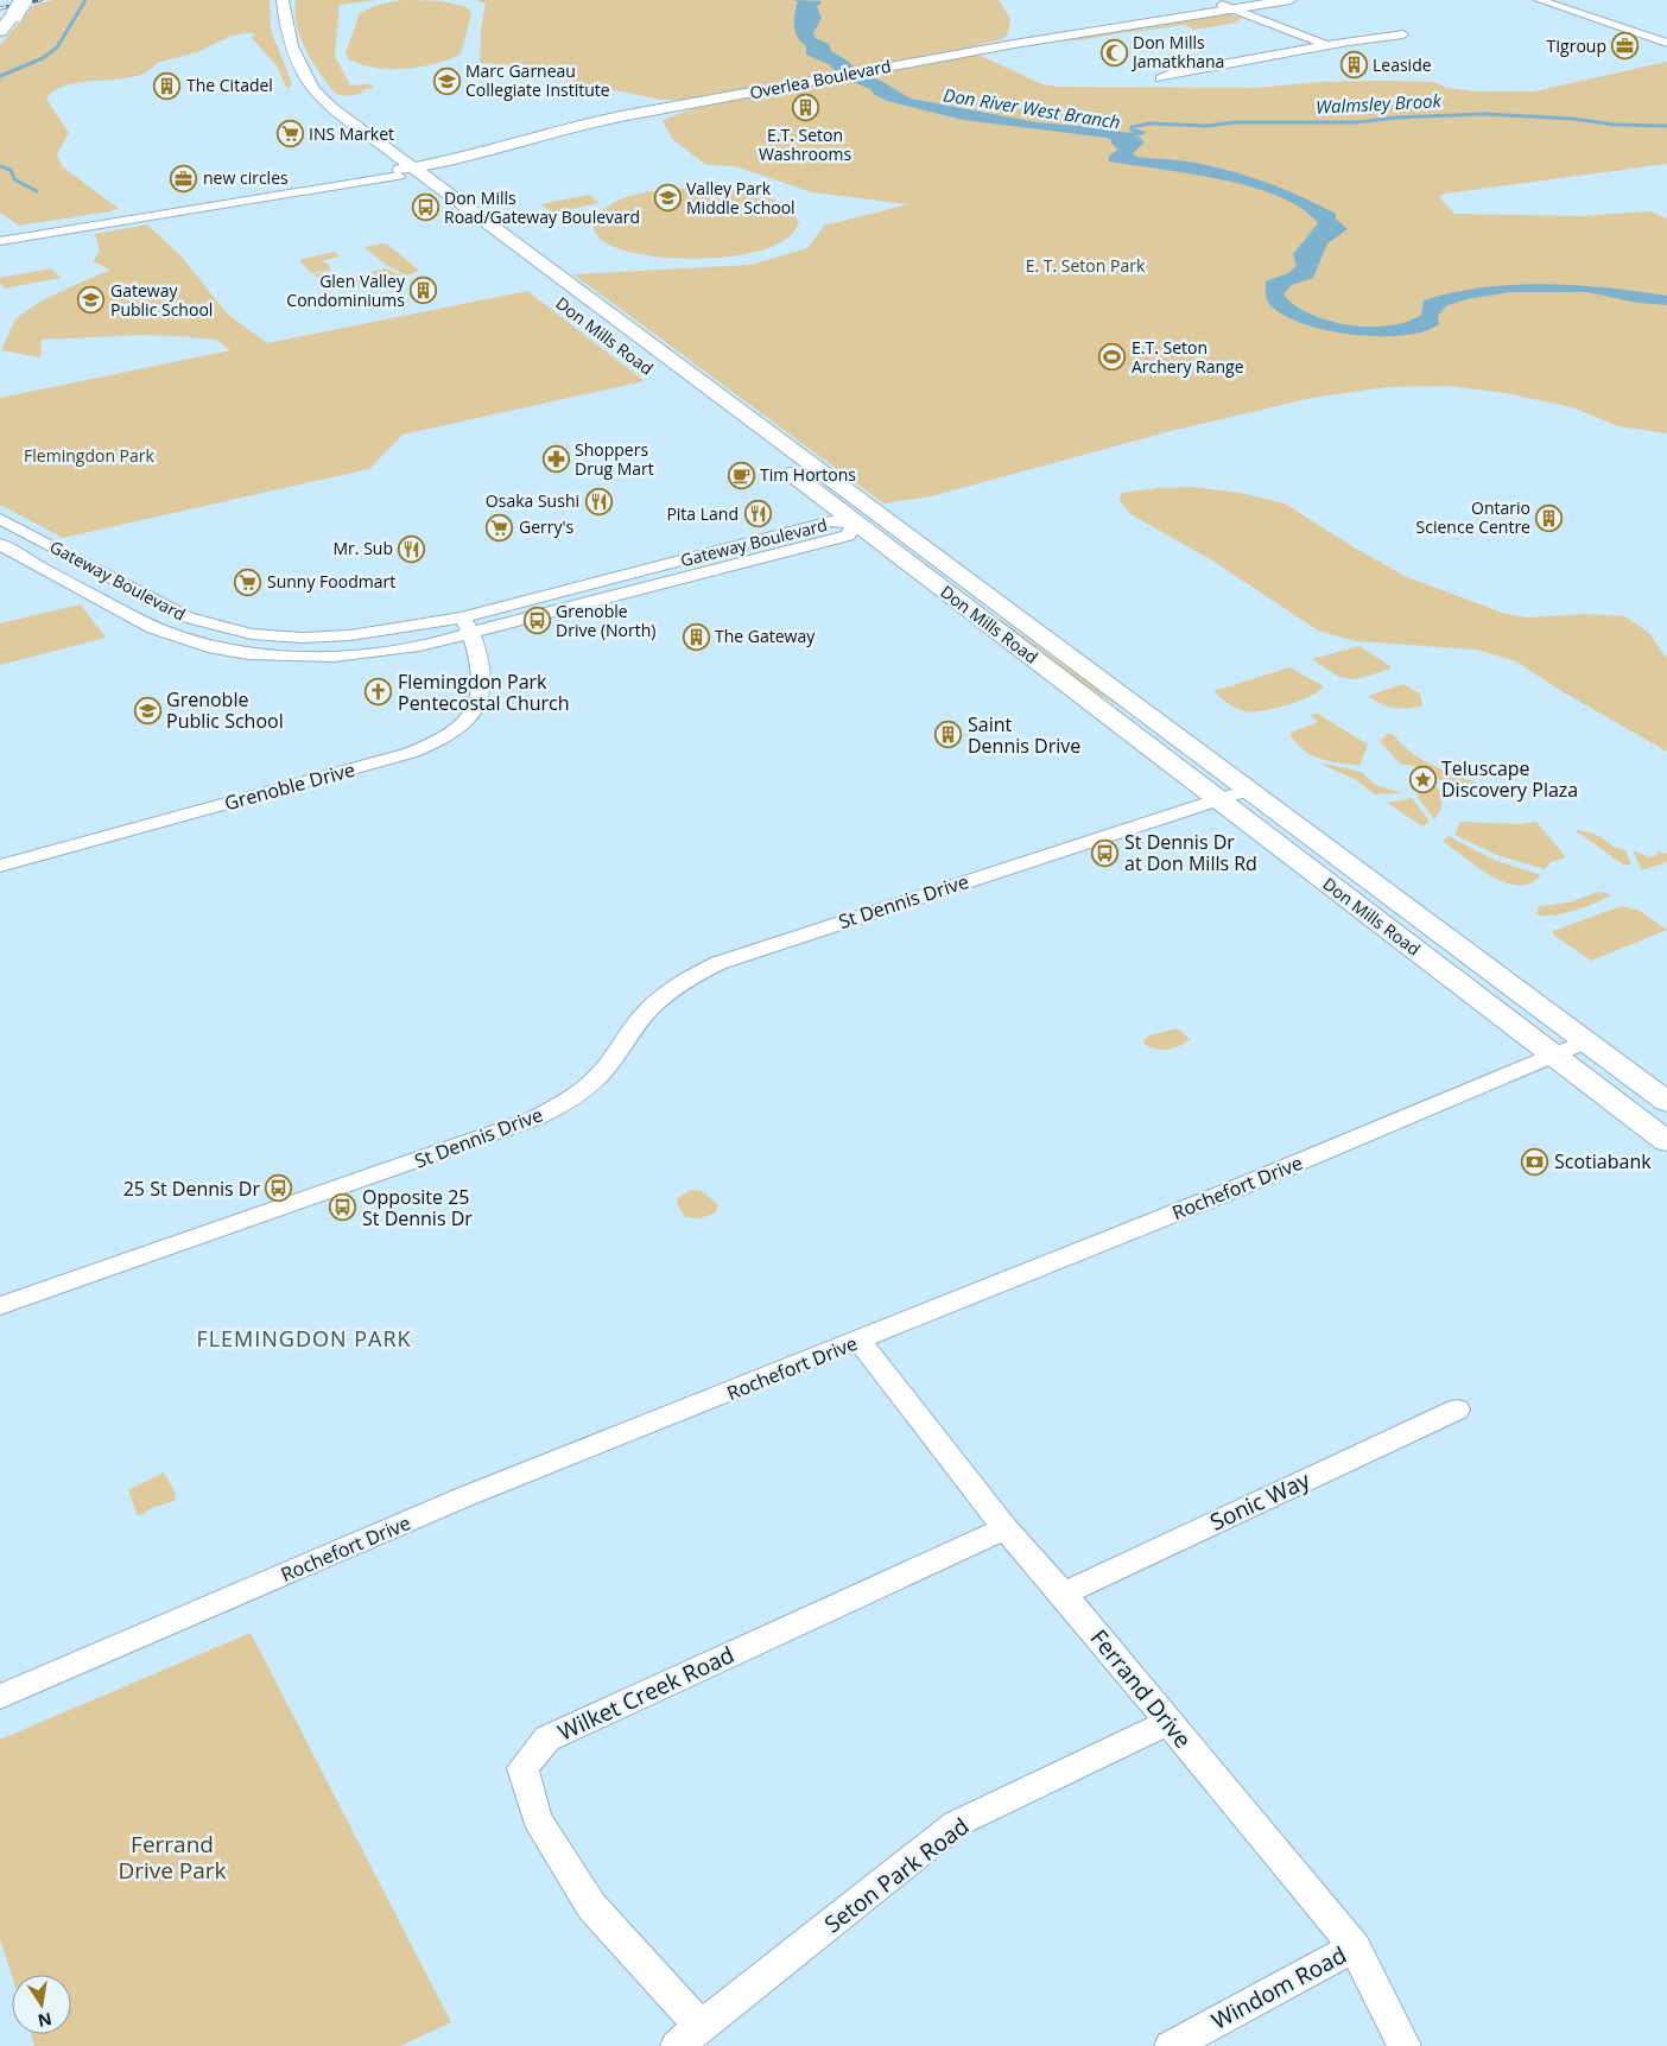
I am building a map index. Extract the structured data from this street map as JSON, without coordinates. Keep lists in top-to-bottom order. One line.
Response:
{"streets":{"main road":["Overlea Boulevard","Don Mills Road"],"street":["Gateway Boulevard","Grenoble Drive","St Dennis Drive","Rochefort Drive","Sonic Way","Ferrand Drive","Wilket Creek Road","Seton Park Road","Windom Road"]},"crossings":[["Overlea Boulevard","Don Mills Road"],["Don Mills Road","Gateway Boulevard"],["Don Mills Road","St Dennis Drive"],["Don Mills Road","Rochefort Drive"],["Gateway Boulevard","Grenoble Drive"],["Rochefort Drive","Ferrand Drive"],["Sonic Way","Ferrand Drive"],["Ferrand Drive","Wilket Creek Road"],["Ferrand Drive","Seton Park Road"],["Ferrand Drive","Windom Road"],["Wilket Creek Road","Seton Park Road"]],"districts":["FLEMINGDON PARK"],"water":["Walmsley Brook","Don River West Branch"],"parks":["E. T. Seton Park","Flemingdon Park","Ferrand Drive Park"],"places":{"office":["TIgroup","new circles"],"mosque":["Don Mills Jamatkhana"],"building":["Leaside","The Citadel","E.T. Seton Washrooms","Glen Valley Condominiums","Ontario Science Centre","The Gateway","Saint Dennis Drive"],"school or university":["Marc Garneau Collegiate Institute","Valley Park Middle School","Gateway Public School","Grenoble Public School"],"supermarket":["INS Market","Gerry's","Sunny Foodmart"],"bus stop":["Don Mills Road/Gateway Boulevard","Grenoble Drive (North)","St Dennis Dr at Don Mills Rd","25 St Dennis Dr","Opposite 25 St Dennis Dr"],"sports":["E.T. Seton Archery Range"],"pharmacy":["Shoppers Drug Mart"],"cafe":["Tim Hortons"],"restaurant":["Osaka Sushi","Pita Land","Mr. Sub"],"church":["Flemingdon Park Pentecostal Church"],"place":["Teluscape Discovery Plaza"],"bank":["Scotiabank"]},"north":"bottom"}
